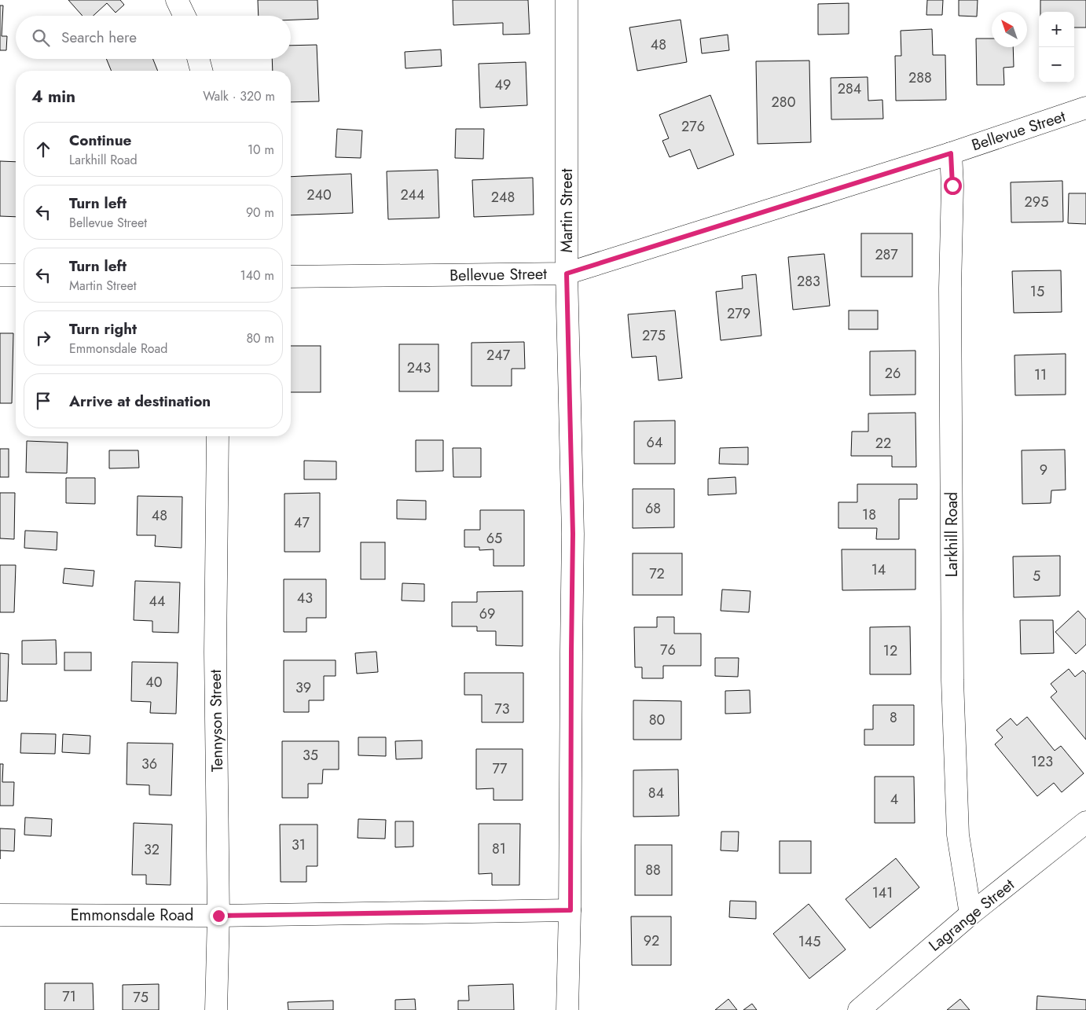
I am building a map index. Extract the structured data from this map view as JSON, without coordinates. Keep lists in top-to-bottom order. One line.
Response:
{"streets":{"street":["Bellevue Street","Martin Street","Larkhill Road","Tennyson Street","Emmonsdale Road","Lagrange Street"]},"crossings":[["Bellevue Street","Martin Street"],["Bellevue Street","Larkhill Road"],["Martin Street","Emmonsdale Road"],["Larkhill Road","Lagrange Street"],["Tennyson Street","Emmonsdale Road"]],"house_numbers":["48","288","49","284","280","276","240","244","248","295","287","283","15","279","275","247","243","26","11","64","22","9","68","18","48","47","65","14","72","5","43","44","69","76","12","40","39","73","8","80","35","123","36","77","84","4","31","81","32","88","141","92","145","71","75"],"north":"top left","page":{"map_buttons":["+","−"],"search":"Search here","heading":["4 min","Walk · 320 m"],"list":[["Continue","Larkhill Road","10 m"],["Turn left","Bellevue Street","90 m"],["Turn left","Martin Street","140 m"],["Turn right","Emmonsdale Road","80 m"],"Arrive at destination"]}}
